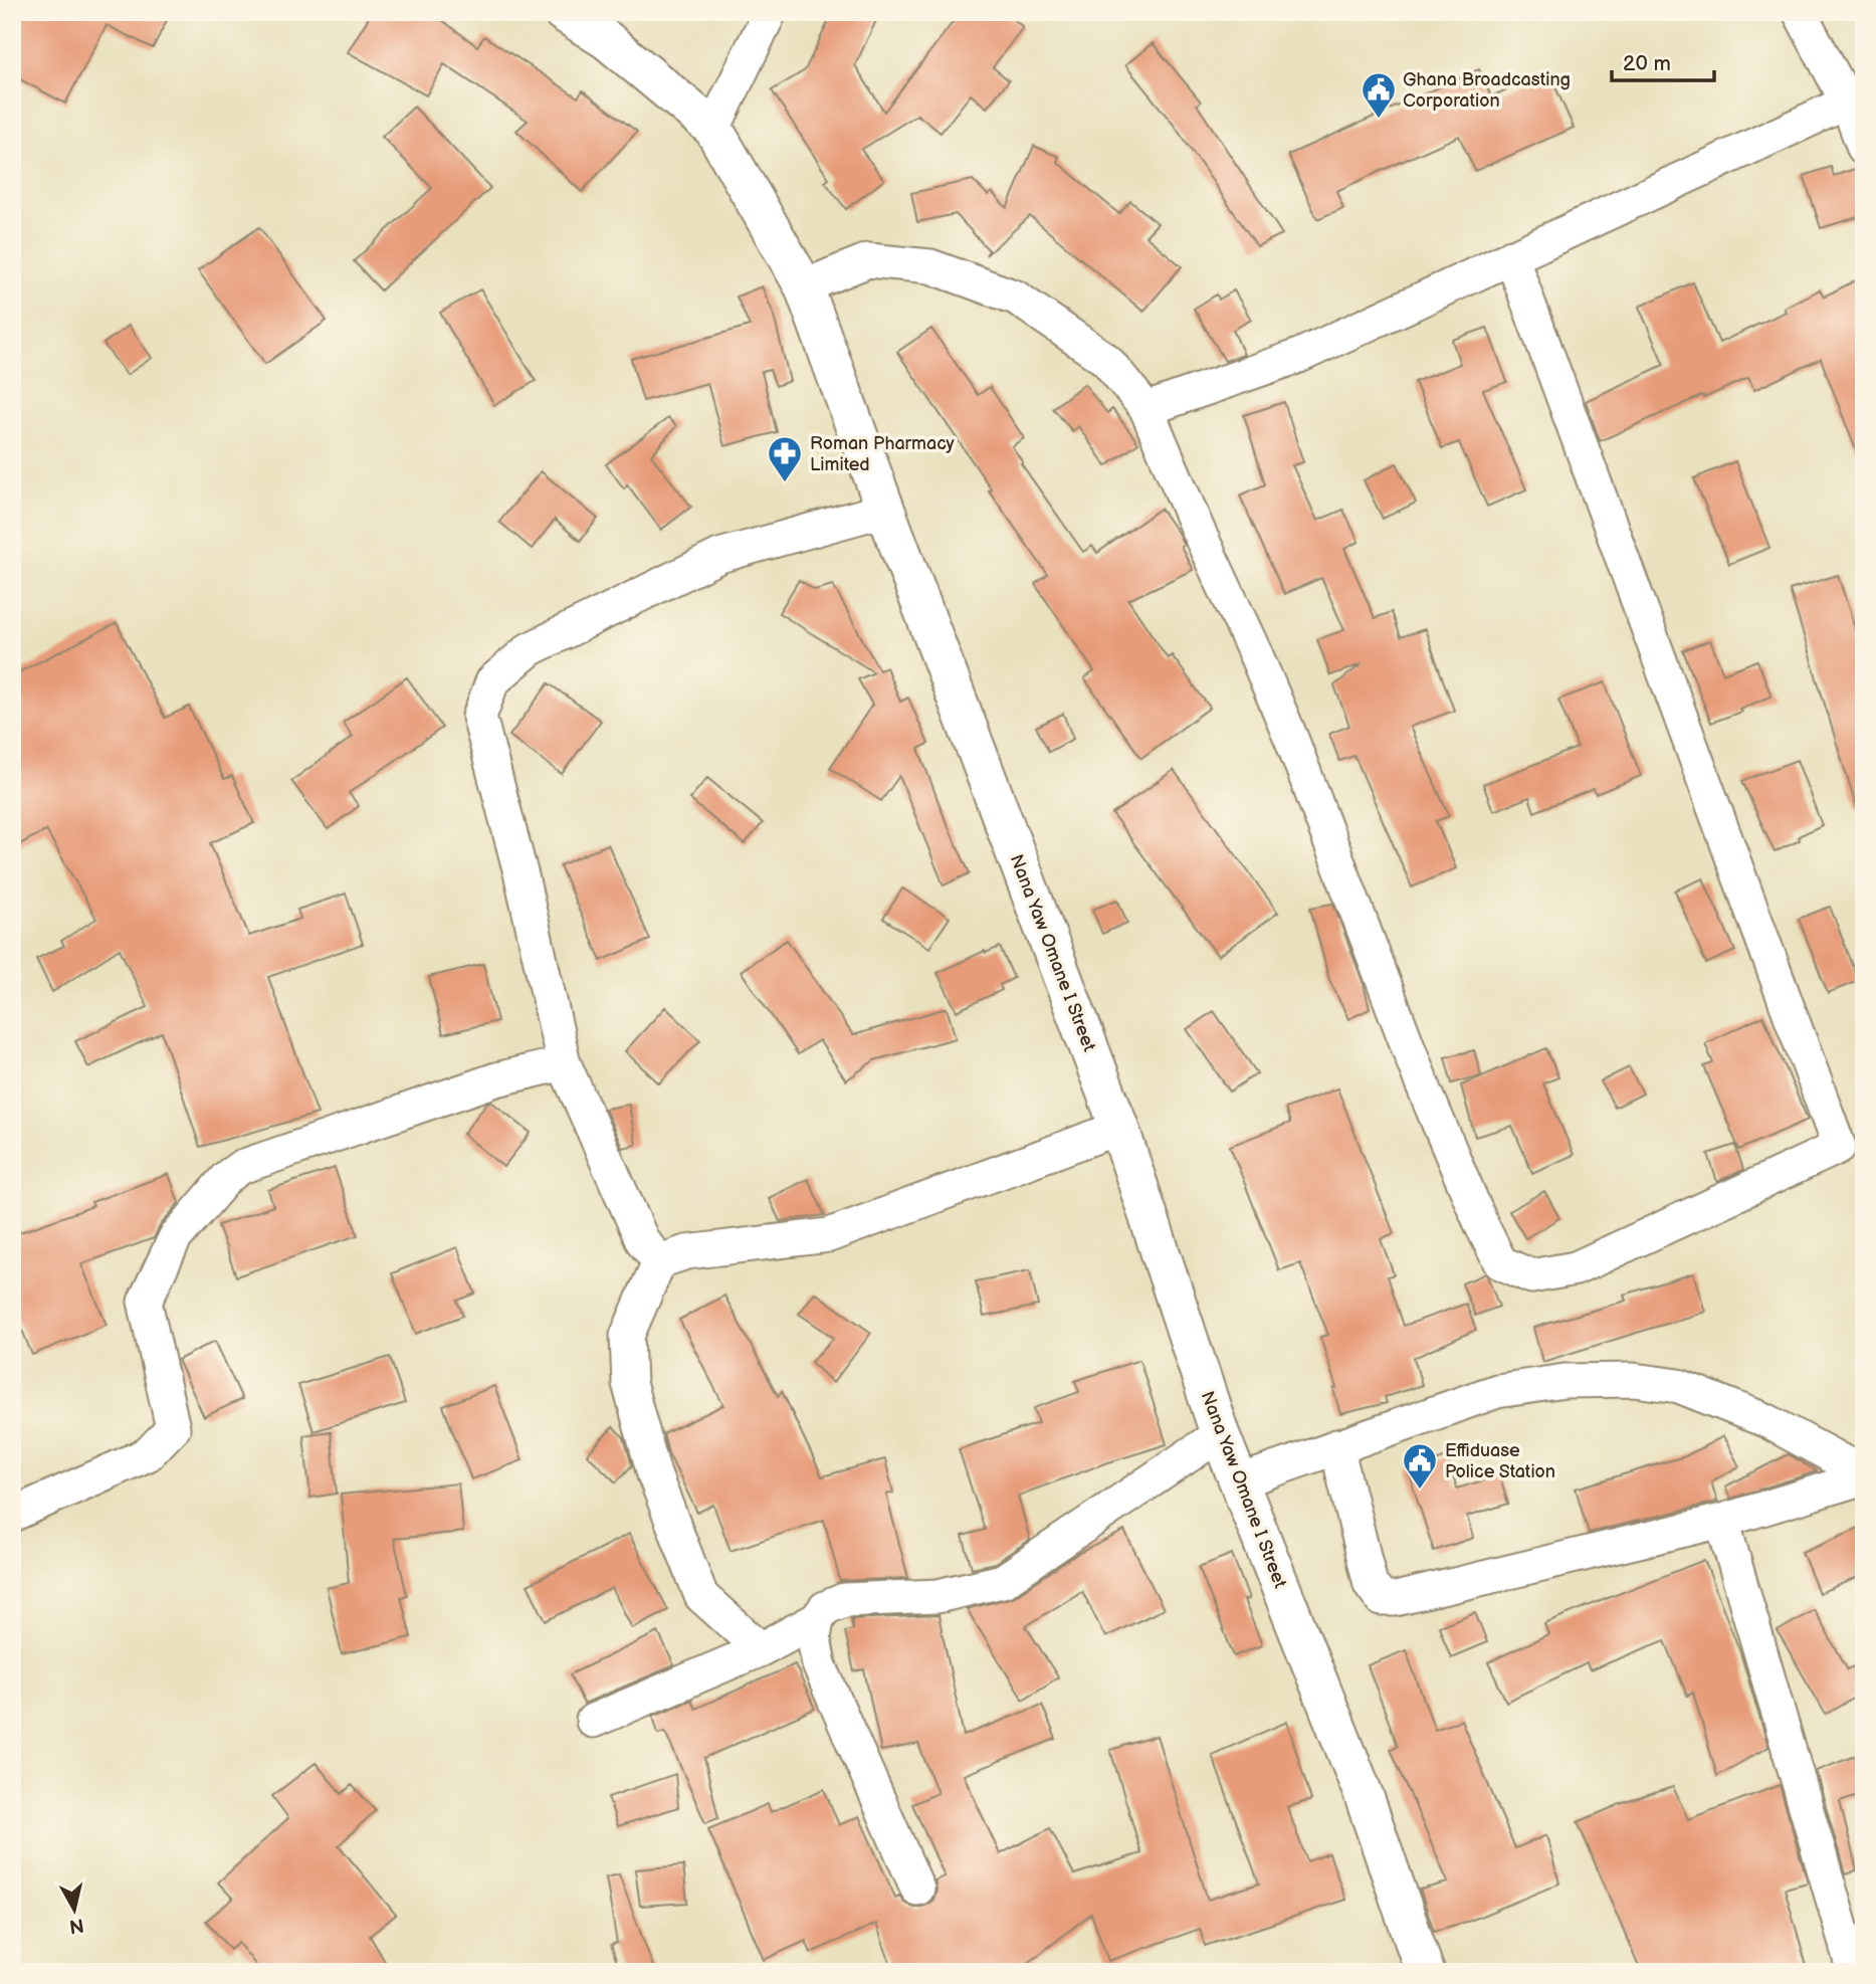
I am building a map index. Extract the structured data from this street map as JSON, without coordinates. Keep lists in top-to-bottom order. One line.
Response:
{"streets":{"main road":["Nana Yaw Omane I Street"]},"places":{"public building":["Ghana Broadcasting Corporation","Effiduase Police Station"],"pharmacy":["Roman Pharmacy Limited"]},"scale_bar":"20 m","north":"bottom"}
